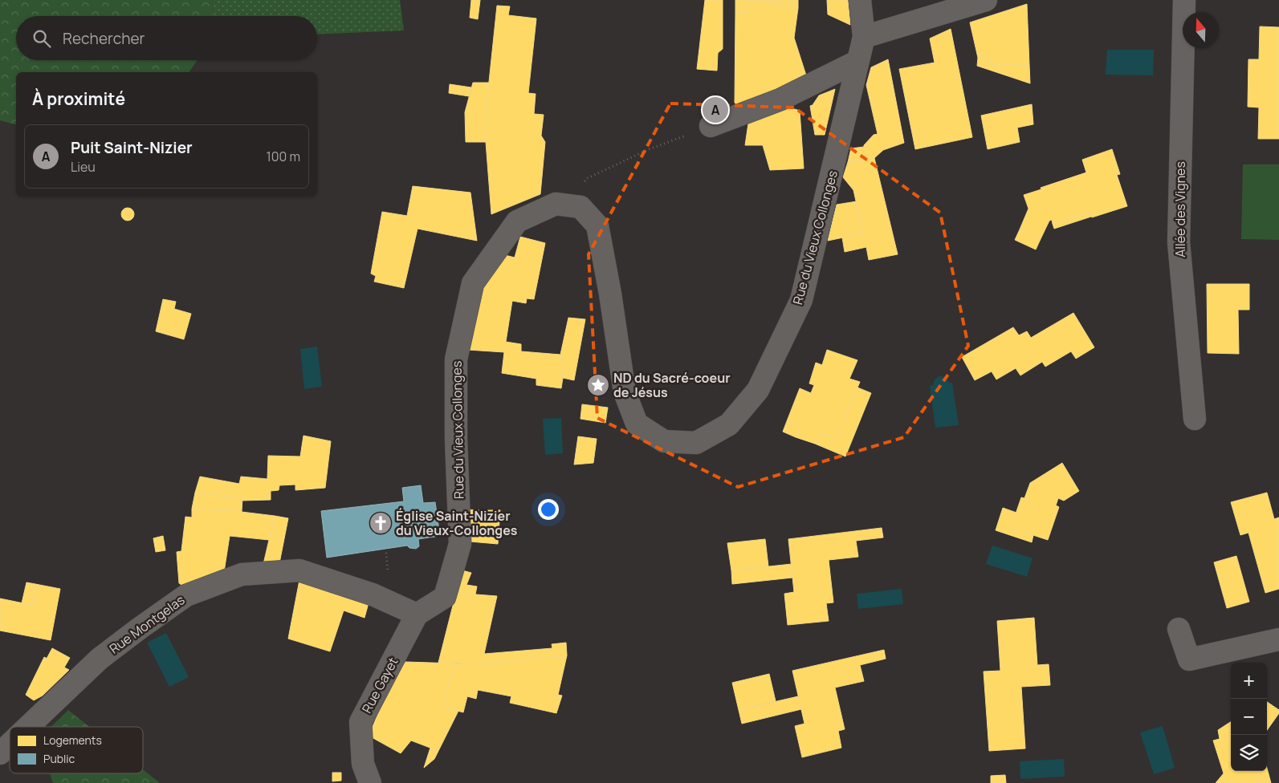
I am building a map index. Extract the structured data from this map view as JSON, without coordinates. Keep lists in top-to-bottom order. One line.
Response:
{"streets":{"street":["Allée des Vignes","Rue du Vieux Collonges","Rue Montgelas","Rue Gayet"]},"crossings":[["Rue du Vieux Collonges","Rue Montgelas"],["Rue du Vieux Collonges","Rue Gayet"],["Rue Montgelas","Rue Gayet"]],"places":{"place":["ND du Sacré-coeur de Jésus"],"church":["Église Saint-Nizier du Vieux-Collonges"]},"legend":["Logements","Public"],"north":"top","page":{"search":"Rechercher","heading":"À proximité","pins":"A","list":[{"mark":"A","name":"Puit Saint-Nizier","note":"Lieu","value":"100 m"}],"map_buttons":["+","−"]}}
